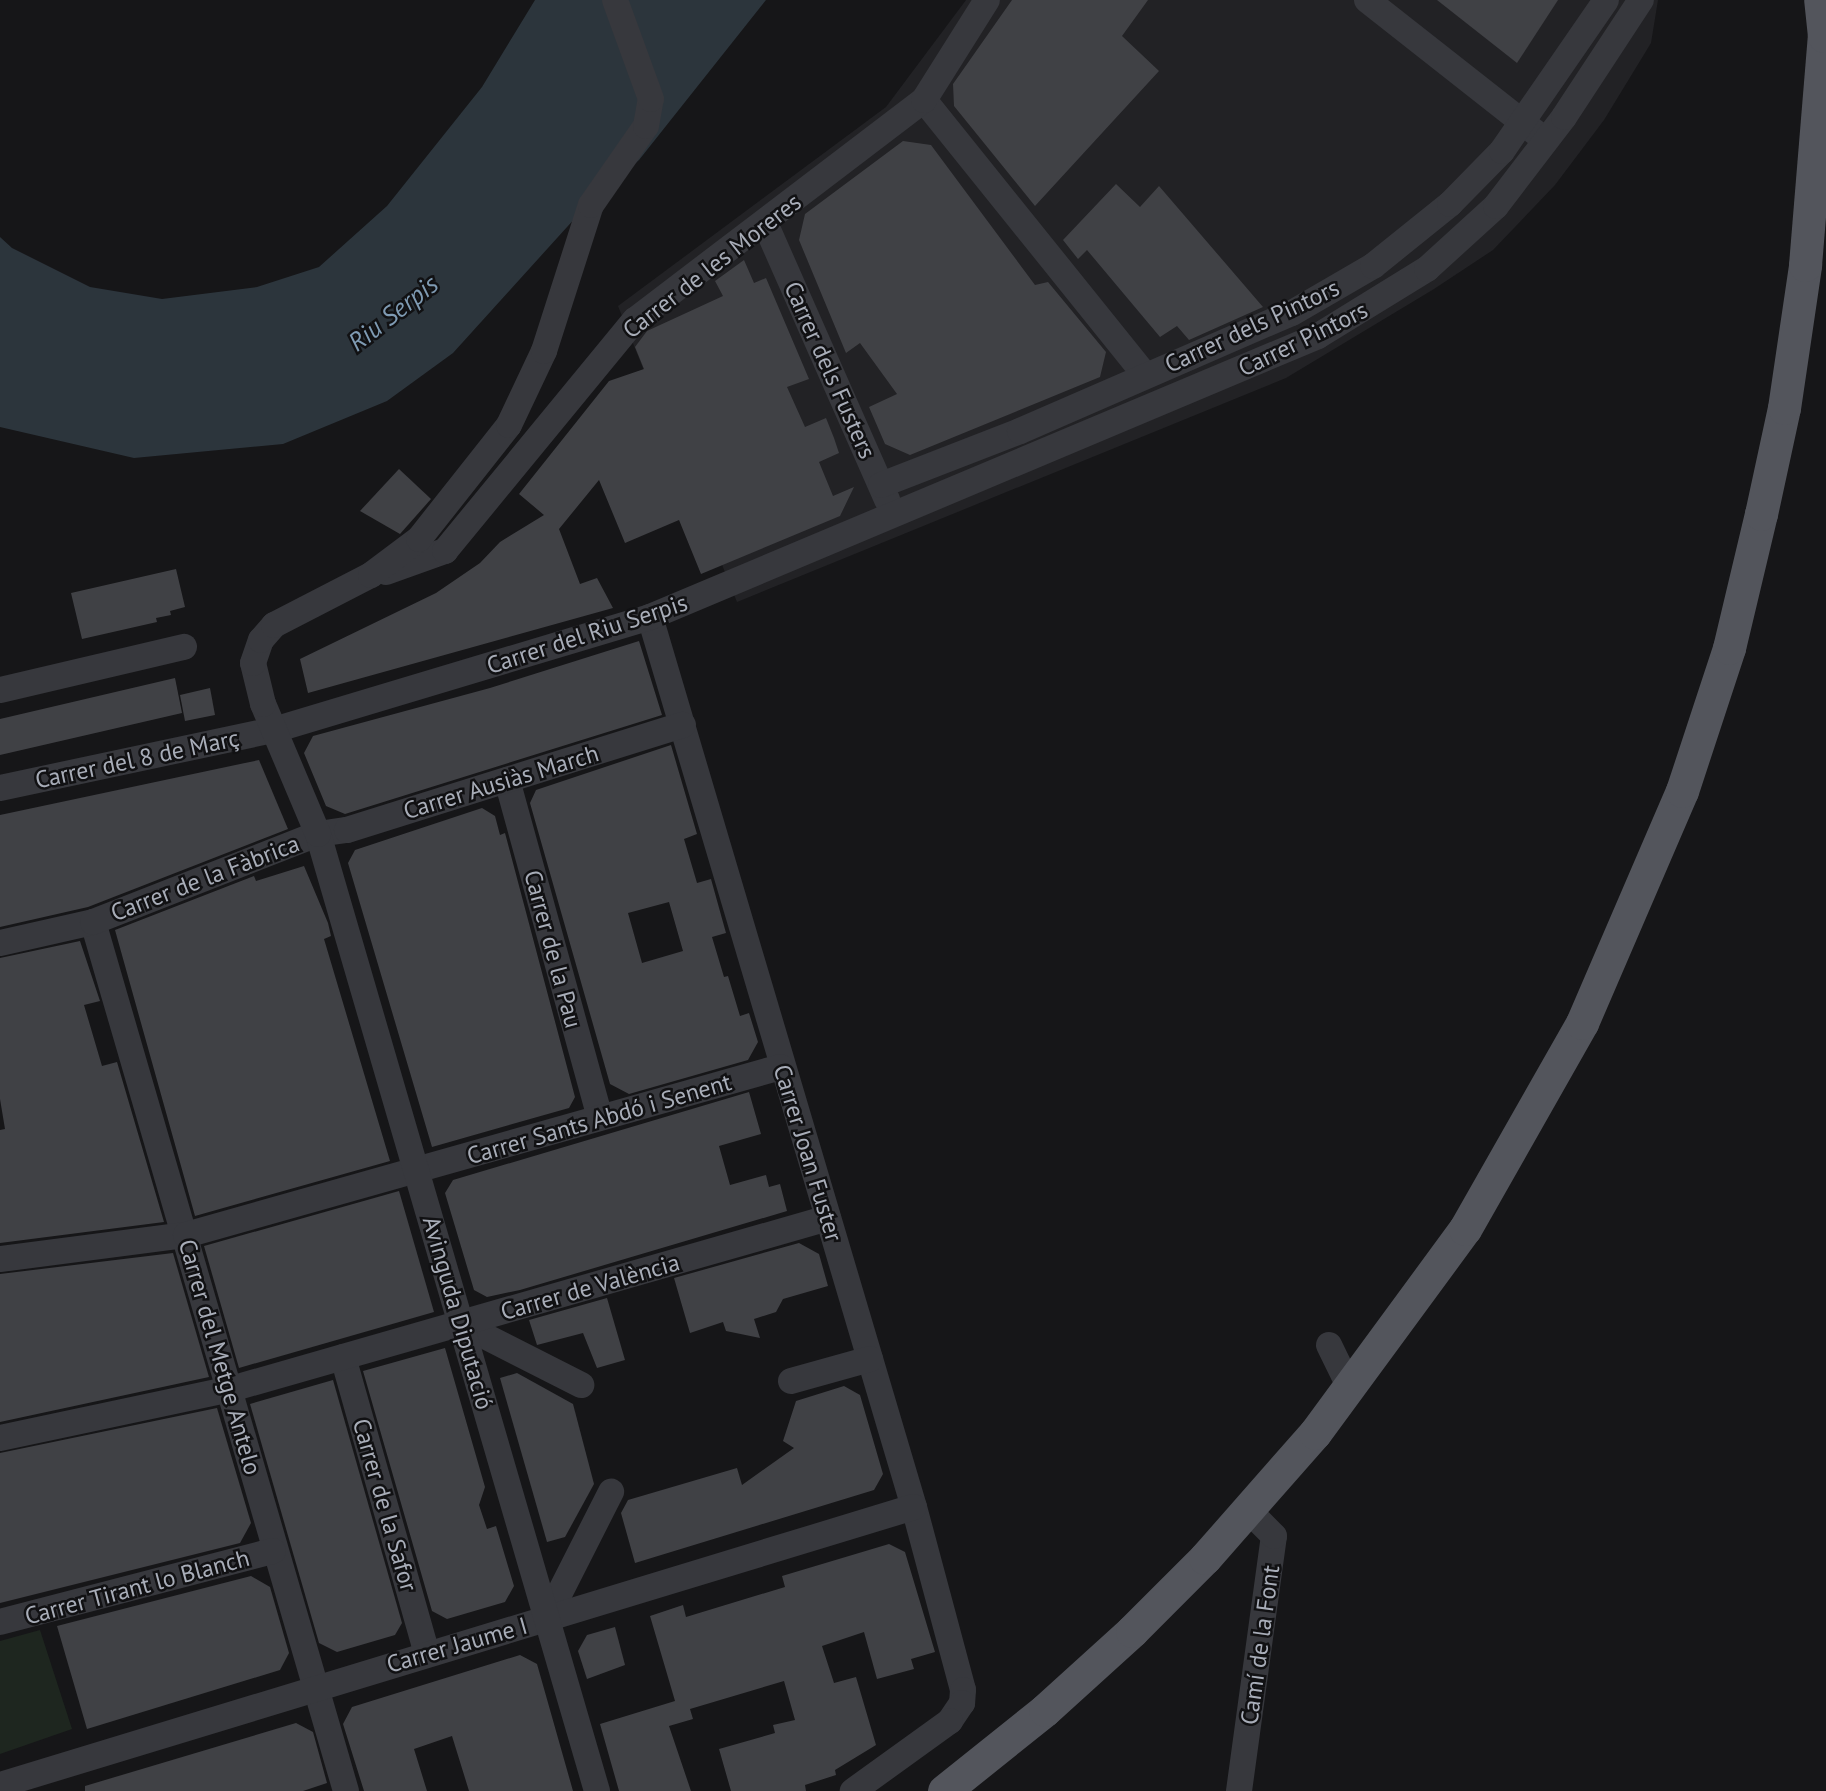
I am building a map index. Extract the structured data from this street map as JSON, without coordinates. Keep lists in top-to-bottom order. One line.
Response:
{"streets":{"street":["Carrer de les Moreres","Carrer dels Pintors","Carrer Pintors","Carrer dels Fusters","Carrer del Riu Serpis","Carrer del 8 de Març","Carrer Ausiàs March","Carrer de la Fàbrica","Carrer de la Pau","Carrer Sants Abdó i Senent","Carrer Joan Fuster","Carrer de València","Avinguda Diputació","Carrer del Metge Antelo","Carrer de la Safor","Carrer Tirant lo Blanch","Carrer Jaume I","Camí de la Font"]},"crossings":[["Carrer de les Moreres","Carrer dels Pintors"],["Carrer de les Moreres","Carrer dels Fusters"],["Carrer Pintors","Carrer dels Fusters"],["Carrer Pintors","Carrer del Riu Serpis"],["Carrer dels Fusters","Carrer del Riu Serpis"],["Carrer del Riu Serpis","Carrer del 8 de Març"],["Carrer del Riu Serpis","Carrer Joan Fuster"],["Carrer Ausiàs March","Carrer de la Fàbrica"],["Carrer Ausiàs March","Carrer de la Pau"],["Carrer Ausiàs March","Carrer Joan Fuster"],["Carrer Ausiàs March","Avinguda Diputació"],["Carrer de la Fàbrica","Avinguda Diputació"],["Carrer de la Fàbrica","Carrer del Metge Antelo"],["Carrer de la Pau","Carrer Sants Abdó i Senent"],["Carrer Sants Abdó i Senent","Carrer Joan Fuster"],["Carrer Sants Abdó i Senent","Avinguda Diputació"],["Carrer Sants Abdó i Senent","Carrer del Metge Antelo"],["Carrer Joan Fuster","Carrer de València"],["Carrer Joan Fuster","Carrer Jaume I"],["Carrer de València","Avinguda Diputació"],["Carrer de València","Carrer del Metge Antelo"],["Carrer de València","Carrer de la Safor"],["Avinguda Diputació","Carrer Jaume I"],["Carrer del Metge Antelo","Carrer Tirant lo Blanch"],["Carrer del Metge Antelo","Carrer Jaume I"],["Carrer de la Safor","Carrer Jaume I"]],"water":["Riu Serpis"]}
